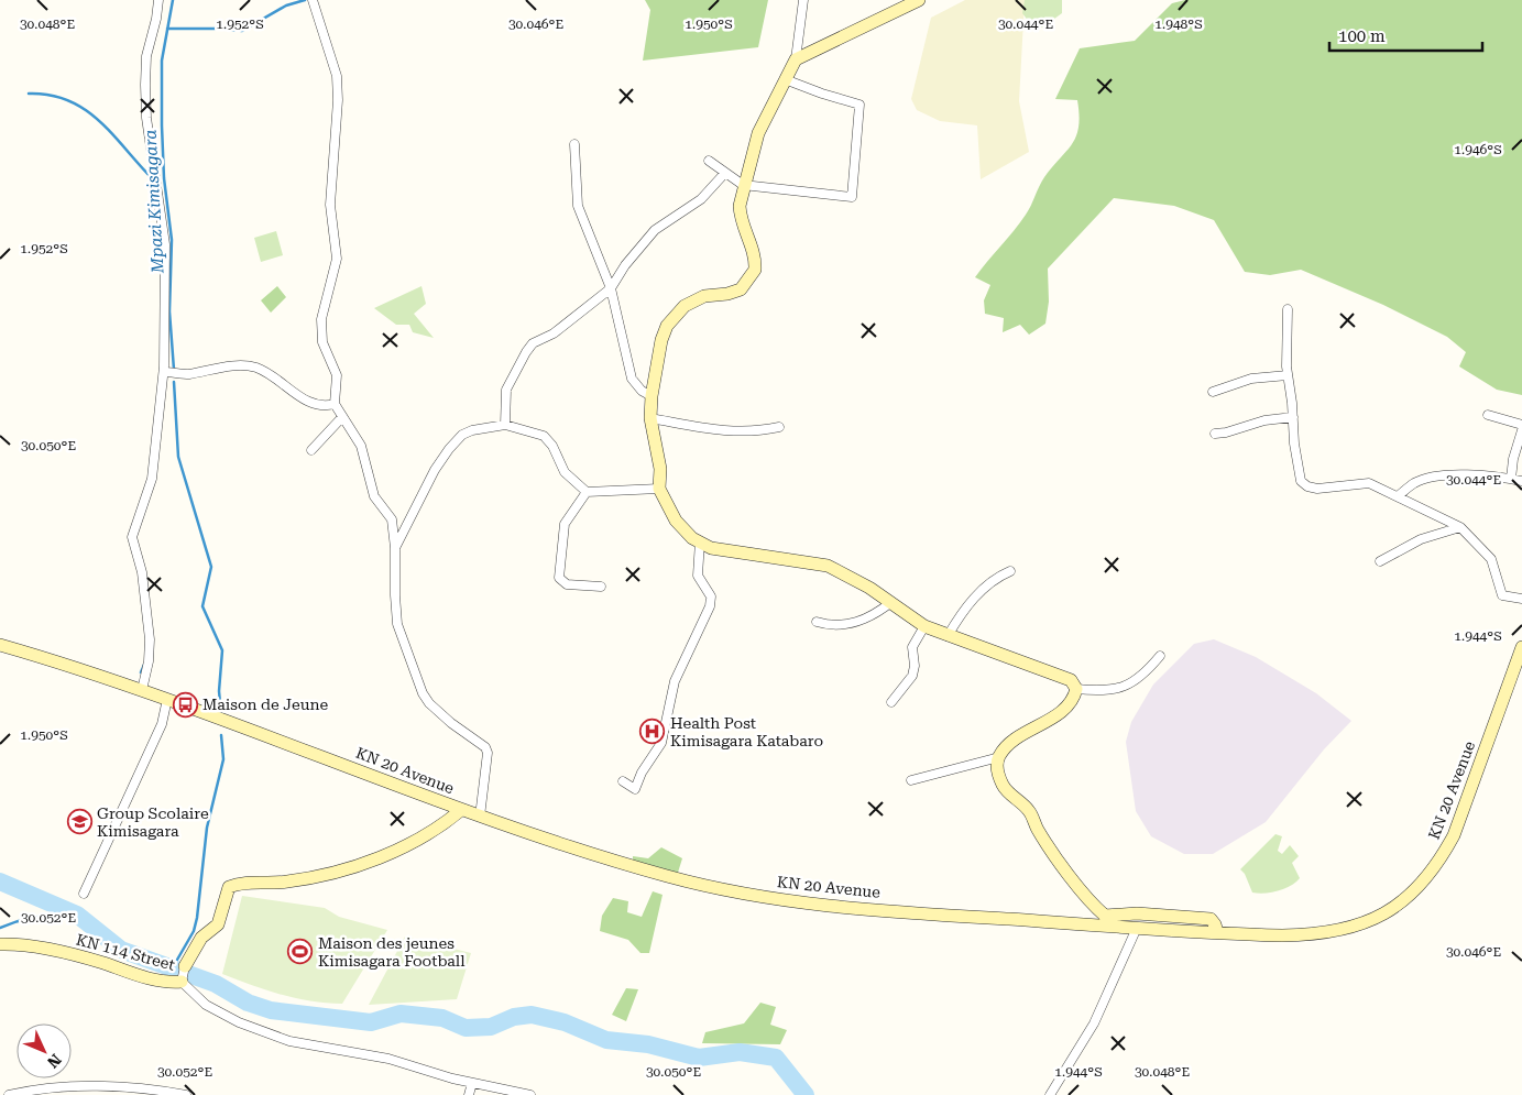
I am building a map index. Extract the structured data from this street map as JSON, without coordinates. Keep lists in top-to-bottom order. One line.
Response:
{"streets":{"street":["KN 20 Avenue","KN 114 Street"]},"crossings":[["KN 20 Avenue","KN 114 Street"]],"water":["Mpazi Kimisagara"],"places":{"bus stop":["Maison de Jeune"],"hospital":["Health Post Kimisagara Katabaro"],"school or university":["Group Scolaire Kimisagara"],"sports":["Maison des jeunes Kimisagara Football"]},"scale_bar":"100 m","north":"bottom right","coordinates":["30.048°E","30.046°E","30.044°E","1.952°S","1.950°S","1.948°S","1.946°S","30.050°E","1.944°S","30.052°E"]}
